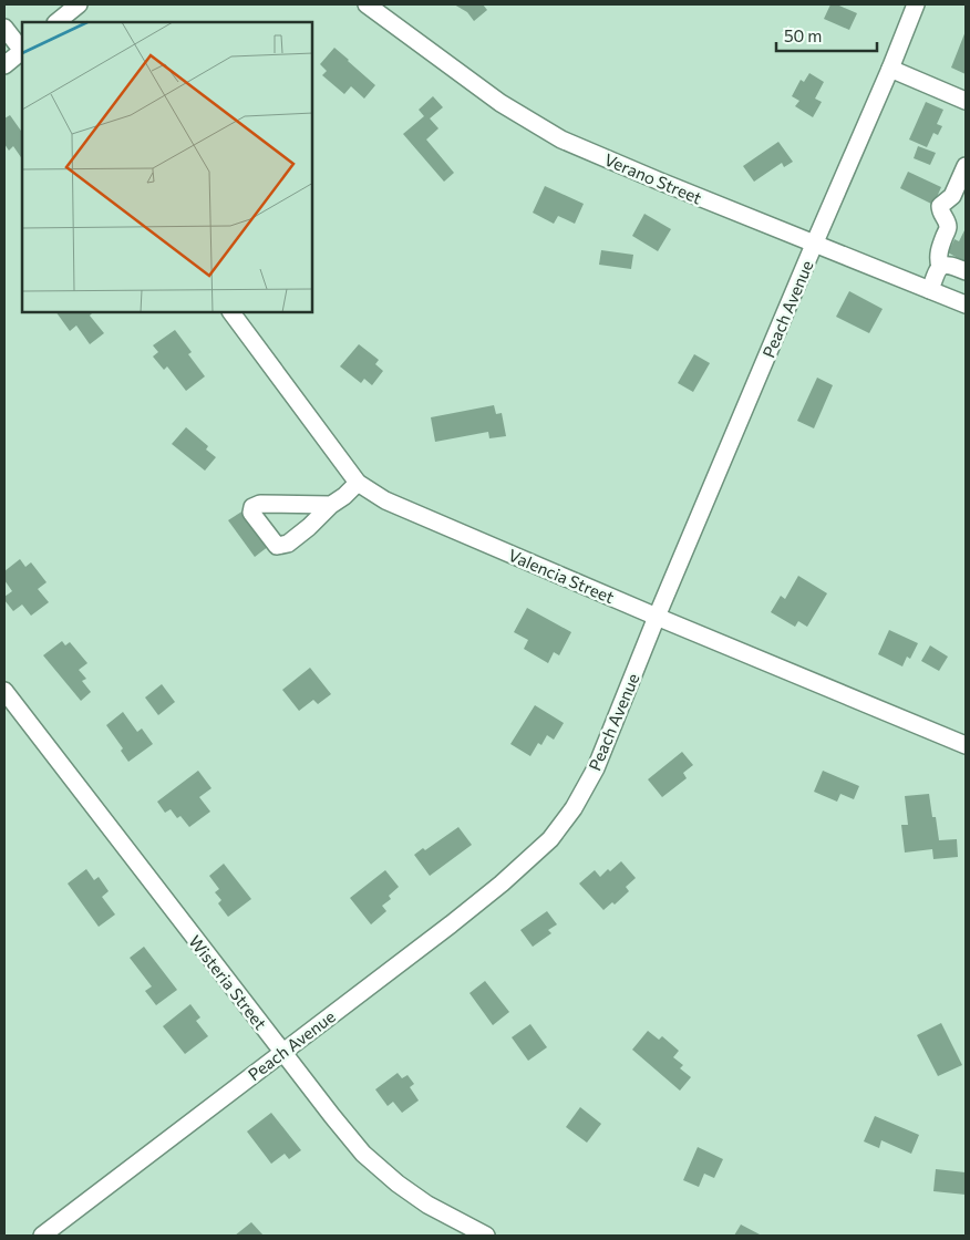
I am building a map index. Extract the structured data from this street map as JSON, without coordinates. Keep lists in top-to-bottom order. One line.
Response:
{"streets":{"street":["Verano Street","Peach Avenue","Valencia Street","Wisteria Street"]},"crossings":[["Verano Street","Peach Avenue"],["Peach Avenue","Valencia Street"],["Peach Avenue","Wisteria Street"]],"scale_bar":"50 m"}
